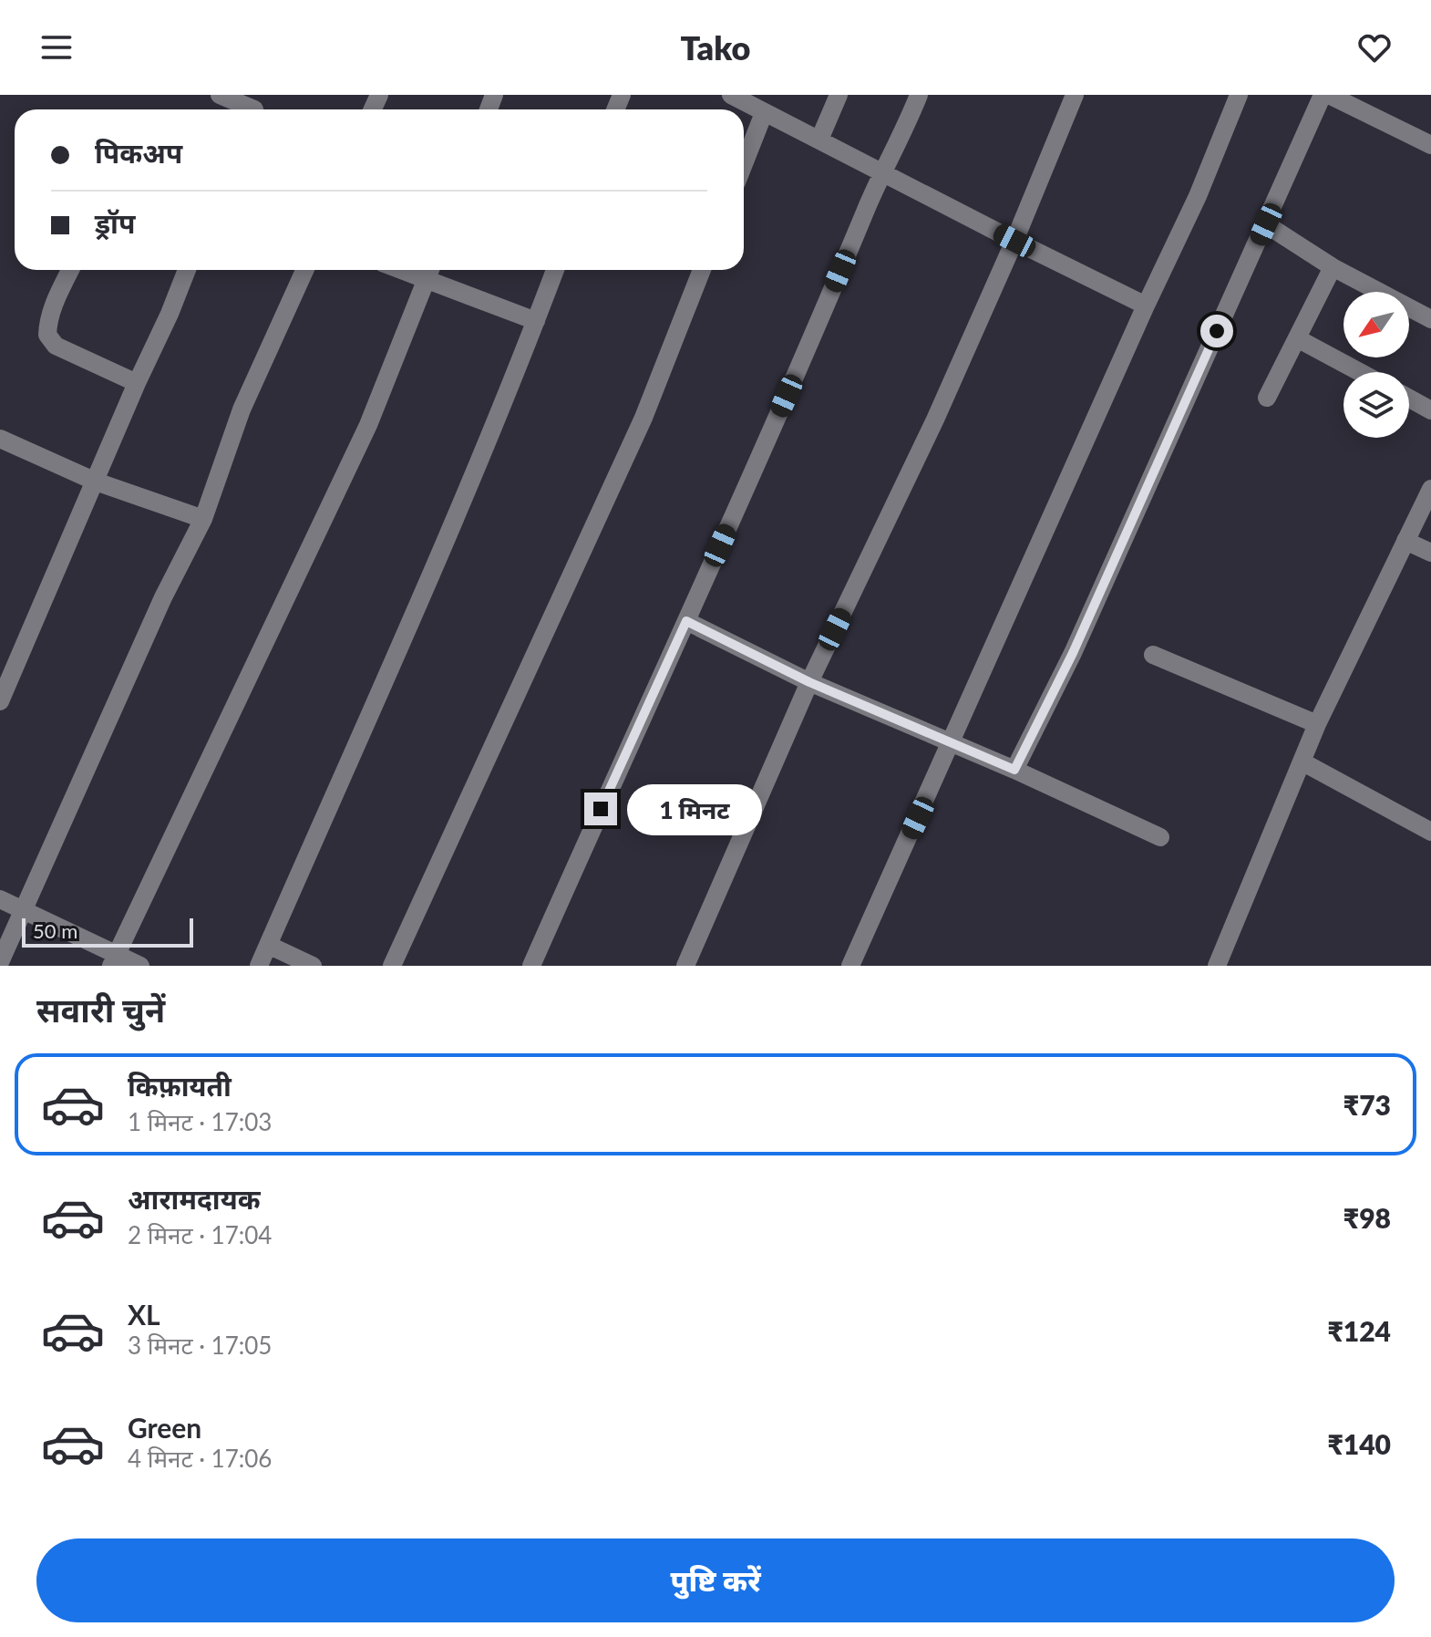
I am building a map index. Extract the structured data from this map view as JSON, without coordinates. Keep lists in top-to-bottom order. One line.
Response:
{"scale_bar":"50 m","north":"bottom left","page":{"header":"Tako","banner":["पिकअप","ड्रॉप"],"bubble":"1 मिनट","scale":"50 m","heading":"सवारी चुनें","list":[{"name":"किफ़ायती","note":"1 मिनट · 17:03","value":"₹73"},{"name":"आरामदायक","note":"2 मिनट · 17:04","value":"₹98"},{"name":"XL","note":"3 मिनट · 17:05","value":"₹124"},{"name":"Green","note":"4 मिनट · 17:06","value":"₹140"}],"buttons":"पुष्टि करें"}}
